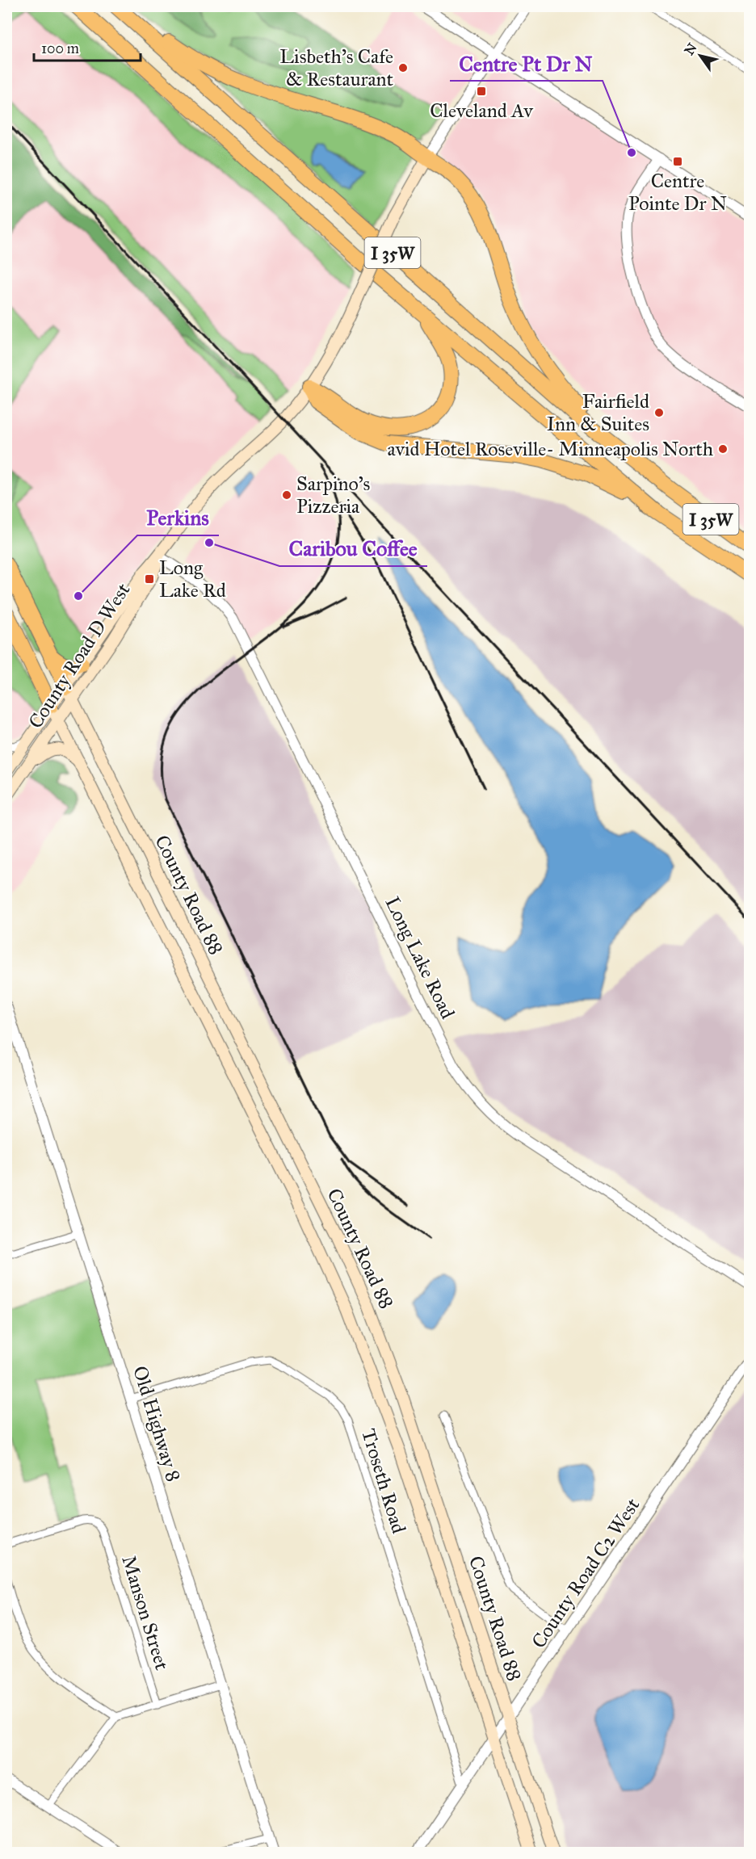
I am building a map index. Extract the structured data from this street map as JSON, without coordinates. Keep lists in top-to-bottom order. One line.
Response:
{"streets":{"highway":["I 35W"],"main road":["County Road D West","County Road 88"],"street":["Long Lake Road","Old Highway 8","Troseth Road","County Road C2 West","Manson Street"]},"crossings":[["County Road D West","County Road 88"],["County Road D West","Long Lake Road"],["County Road 88","County Road C2 West"],["Old Highway 8","Troseth Road"],["Troseth Road","County Road C2 West"]],"places":{"other":["Lisbeth's Cafe & Restaurant","Centre Pt Dr N","Fairfield Inn & Suites","avid Hotel Roseville- Minneapolis North","Sarpino's Pizzeria","Caribou Coffee","Perkins"],"transit":["Cleveland Av","Centre Pointe Dr N","Long Lake Rd"]},"scale_bar":"100 m","north":"top left"}
